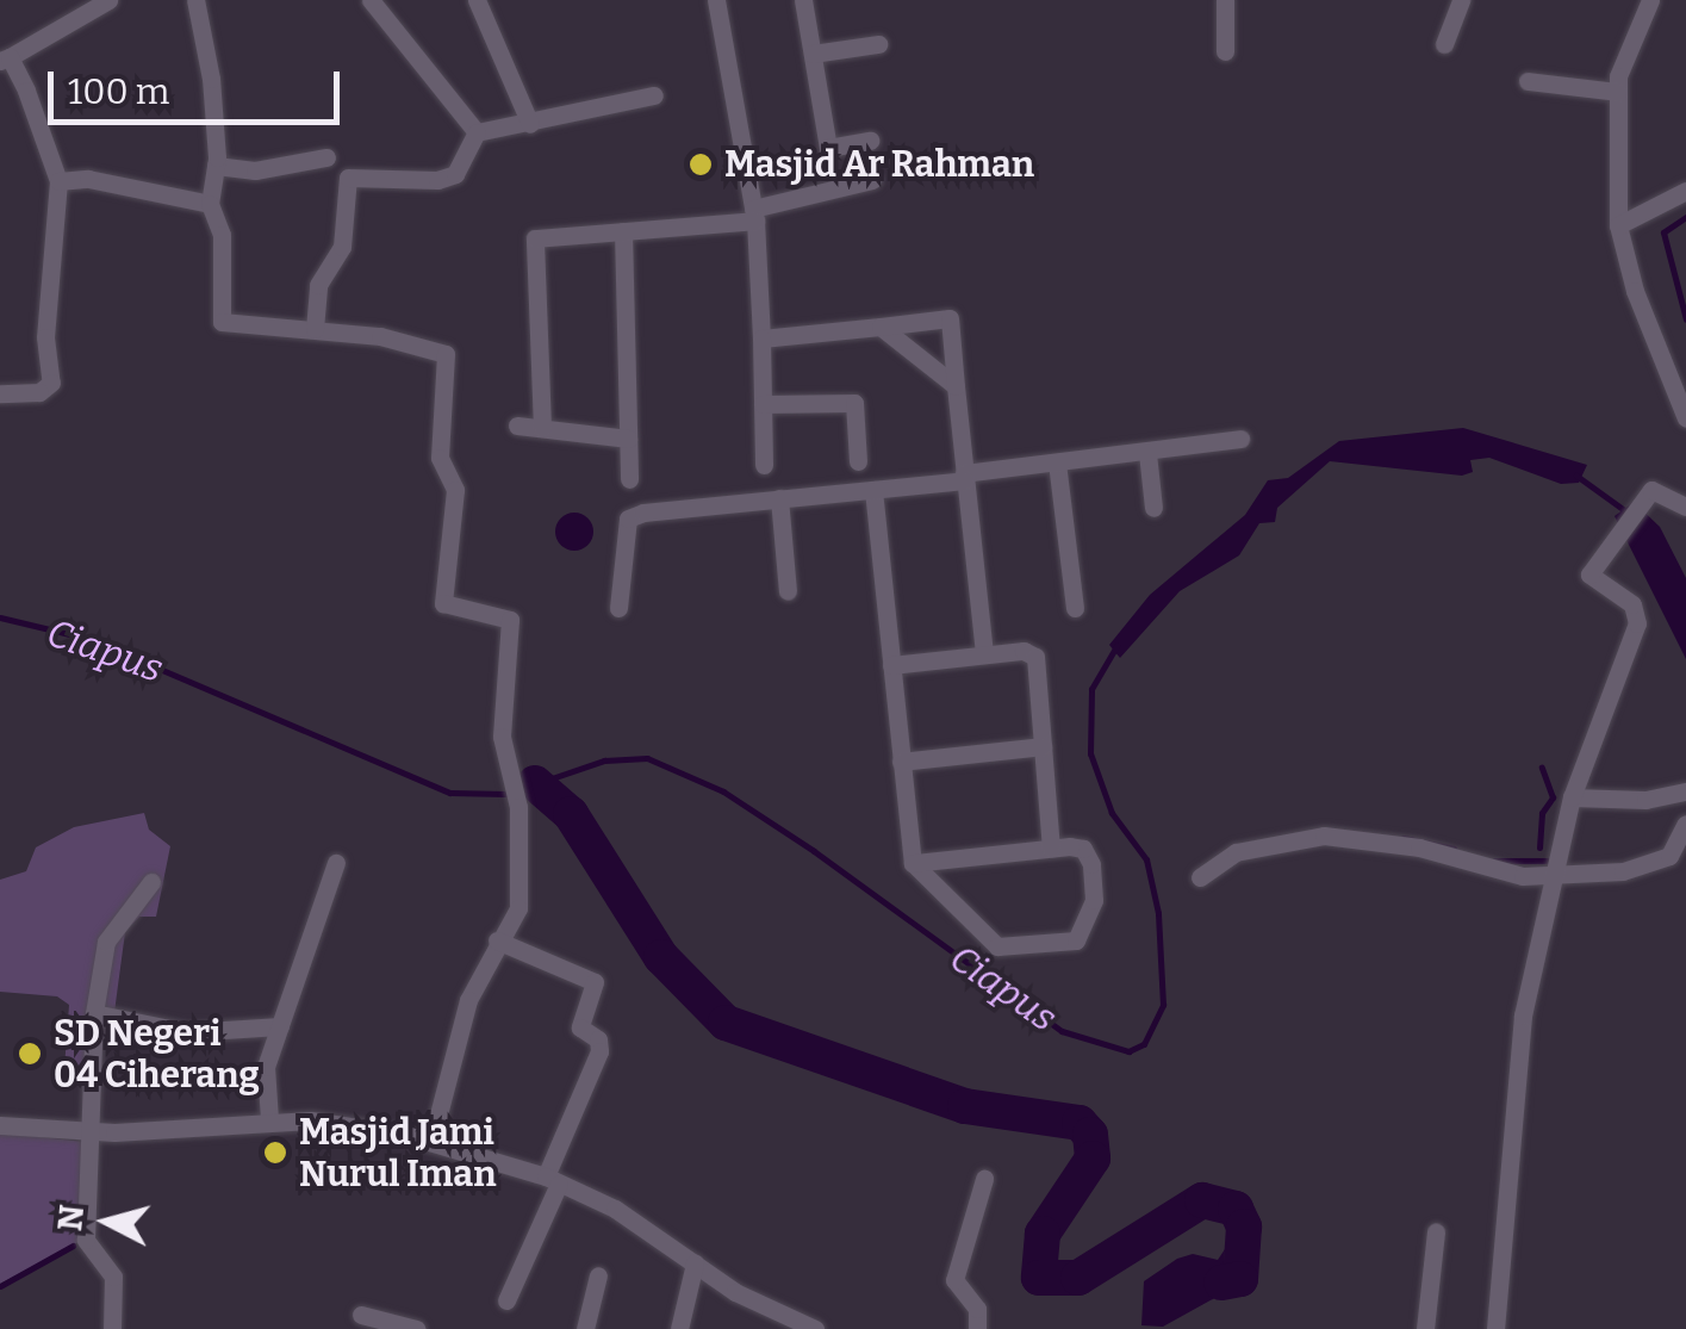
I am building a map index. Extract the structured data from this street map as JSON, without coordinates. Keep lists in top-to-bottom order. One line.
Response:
{"water":["Ciapus"],"places":["Masjid Ar Rahman","SD Negeri 04 Ciherang","Masjid Jami Nurul Iman"],"scale_bar":"100 m","north":"left"}
